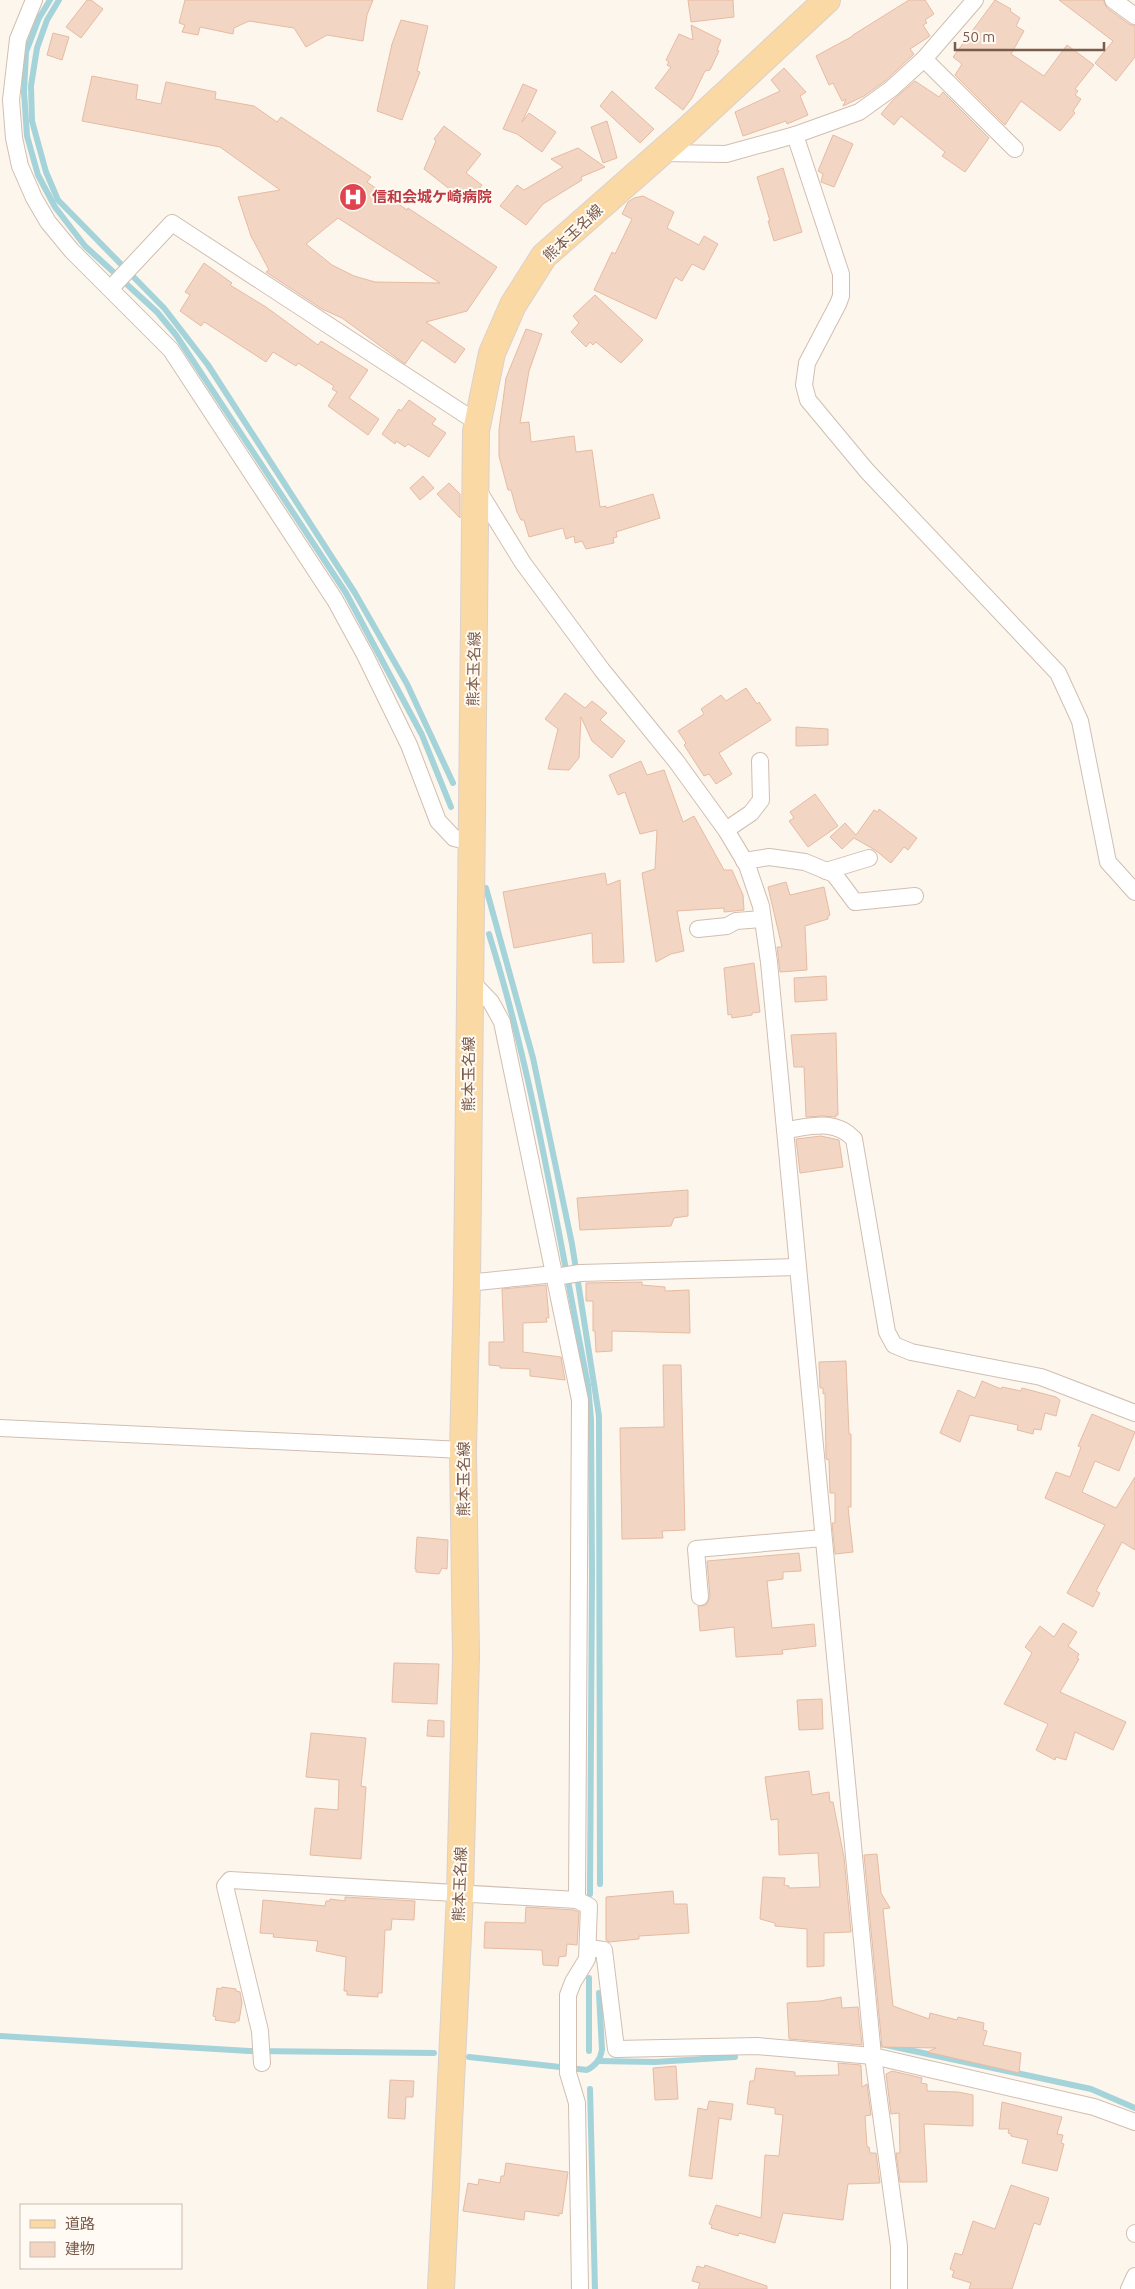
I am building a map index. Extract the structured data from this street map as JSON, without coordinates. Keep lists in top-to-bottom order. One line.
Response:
{"streets":{"main road":["熊本玉名線"]},"places":{"hospital":["信和会城ケ崎病院"]},"legend":["道路","建物"],"scale_bar":"50 m"}
